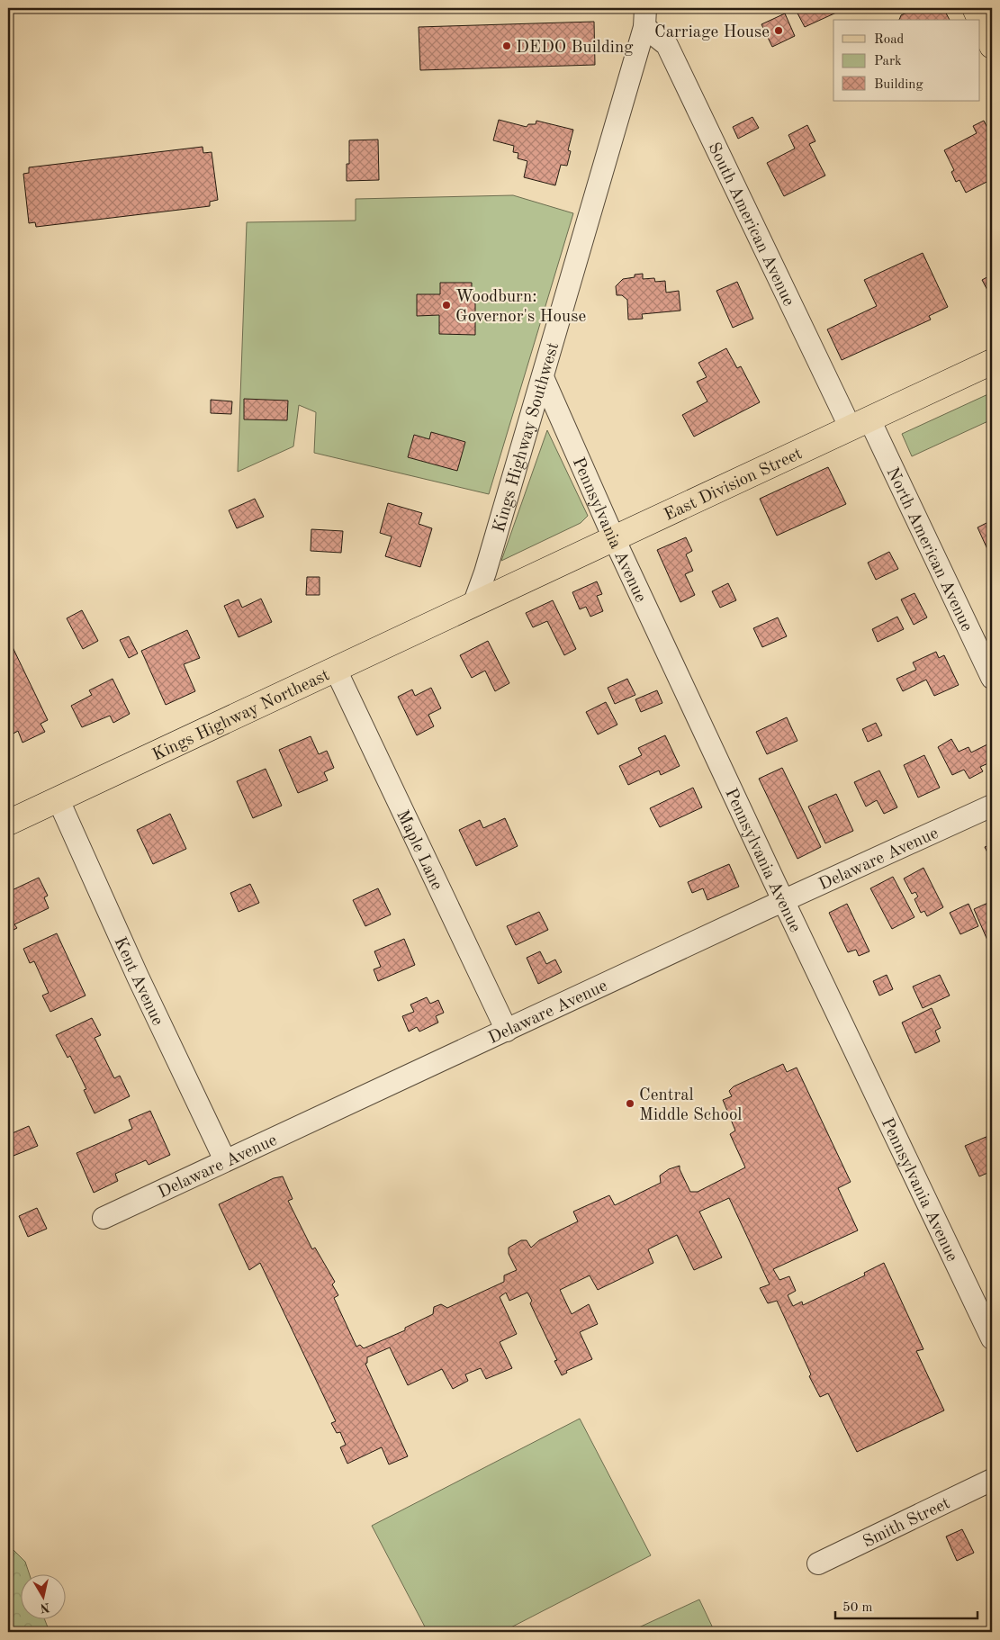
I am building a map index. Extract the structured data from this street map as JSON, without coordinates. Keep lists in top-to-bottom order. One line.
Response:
{"streets":{"main road":["East Division Street","Kings Highway Northeast"],"street":["South American Avenue","Kings Highway Southwest","Pennsylvania Avenue","North American Avenue","Maple Lane","Delaware Avenue","Kent Avenue","Smith Street"]},"crossings":[["South American Avenue","Kings Highway Southwest"],["South American Avenue","East Division Street"],["South American Avenue","North American Avenue"],["Kings Highway Southwest","East Division Street"],["Kings Highway Southwest","Pennsylvania Avenue"],["Kings Highway Southwest","Kings Highway Northeast"],["East Division Street","Pennsylvania Avenue"],["East Division Street","North American Avenue"],["East Division Street","Kings Highway Northeast"],["Pennsylvania Avenue","Delaware Avenue"],["Kings Highway Northeast","Maple Lane"],["Kings Highway Northeast","Kent Avenue"],["Maple Lane","Delaware Avenue"],["Delaware Avenue","Kent Avenue"]],"places":["Carriage House","DEDO Building","Woodburn: Governor's House","Central Middle School"],"legend":["Road","Park","Building"],"scale_bar":"50 m","north":"bottom"}
